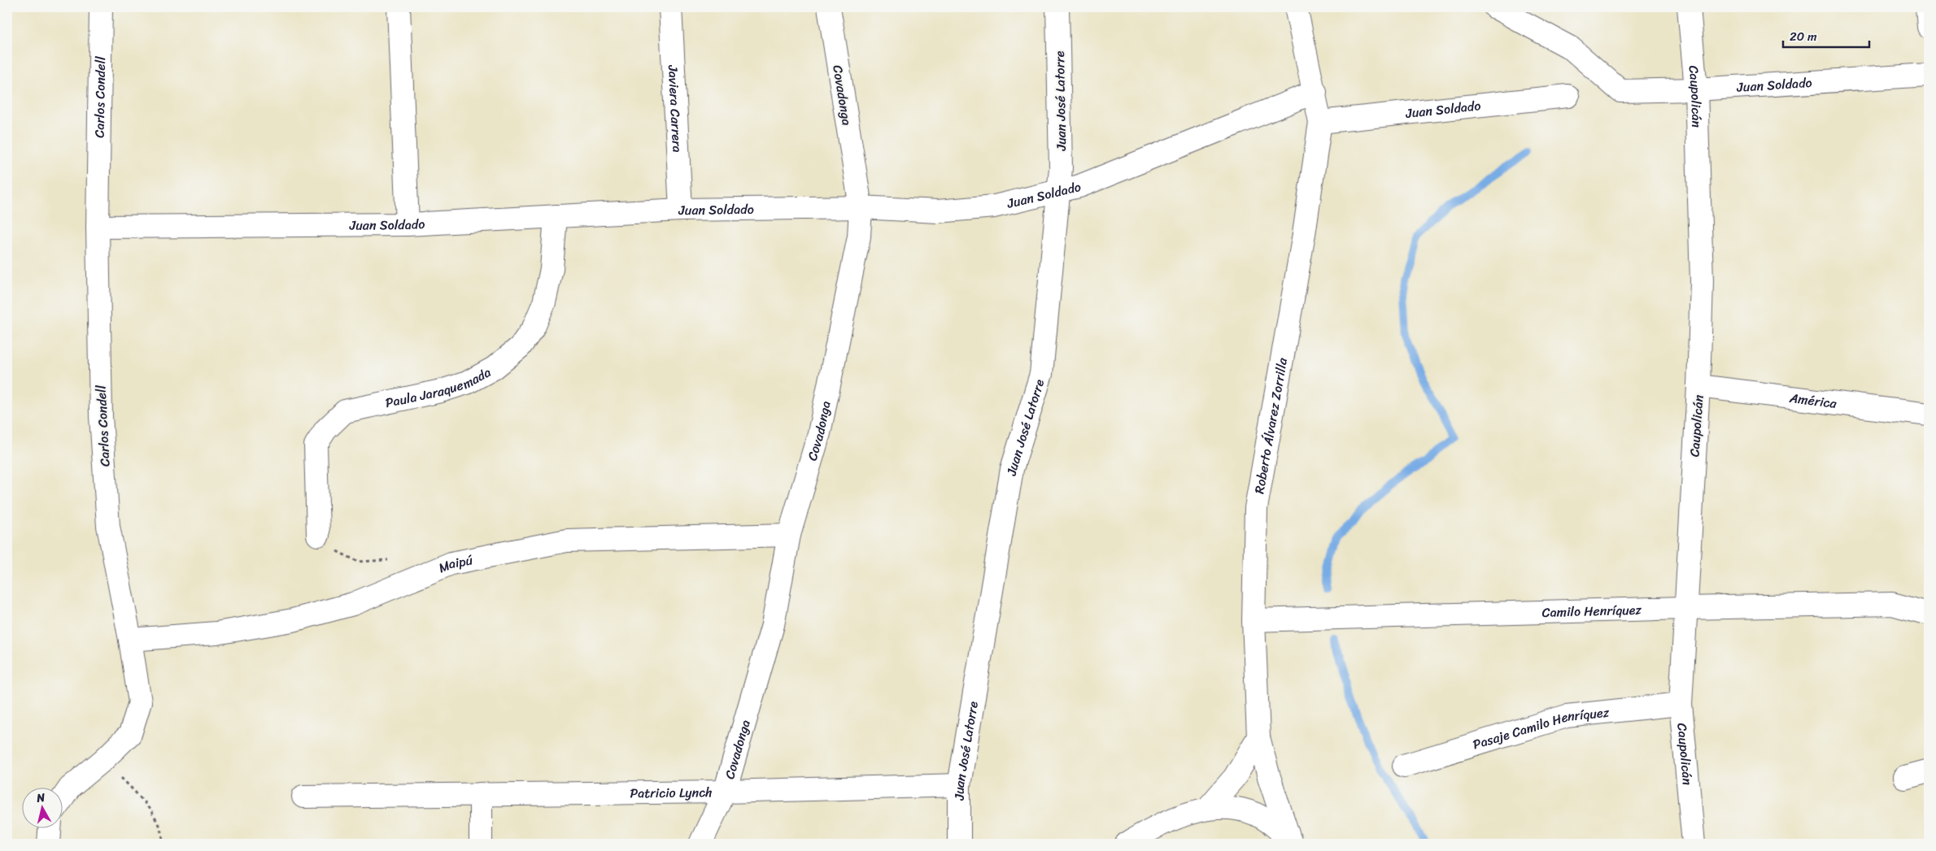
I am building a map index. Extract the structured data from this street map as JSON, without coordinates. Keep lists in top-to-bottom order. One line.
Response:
{"streets":{"street":["Juan Soldado","Covadonga","Carlos Condell","Caupolicán","Juan José Latorre","Javiera Carrera","Paula Jaraquemada","América","Roberto Álvarez Zorrilla","Maipú","Camilo Henríquez","Pasaje Camilo Henríquez","Patricio Lynch"]},"crossings":[["Juan Soldado","Covadonga"],["Juan Soldado","Carlos Condell"],["Juan Soldado","Caupolicán"],["Juan Soldado","Juan José Latorre"],["Juan Soldado","Javiera Carrera"],["Juan Soldado","Paula Jaraquemada"],["Juan Soldado","Roberto Álvarez Zorrilla"],["Covadonga","Maipú"],["Covadonga","Patricio Lynch"],["Carlos Condell","Maipú"],["Caupolicán","América"],["Caupolicán","Camilo Henríquez"],["Caupolicán","Pasaje Camilo Henríquez"],["Juan José Latorre","Patricio Lynch"],["Roberto Álvarez Zorrilla","Camilo Henríquez"]],"scale_bar":"20 m","north":"top"}
